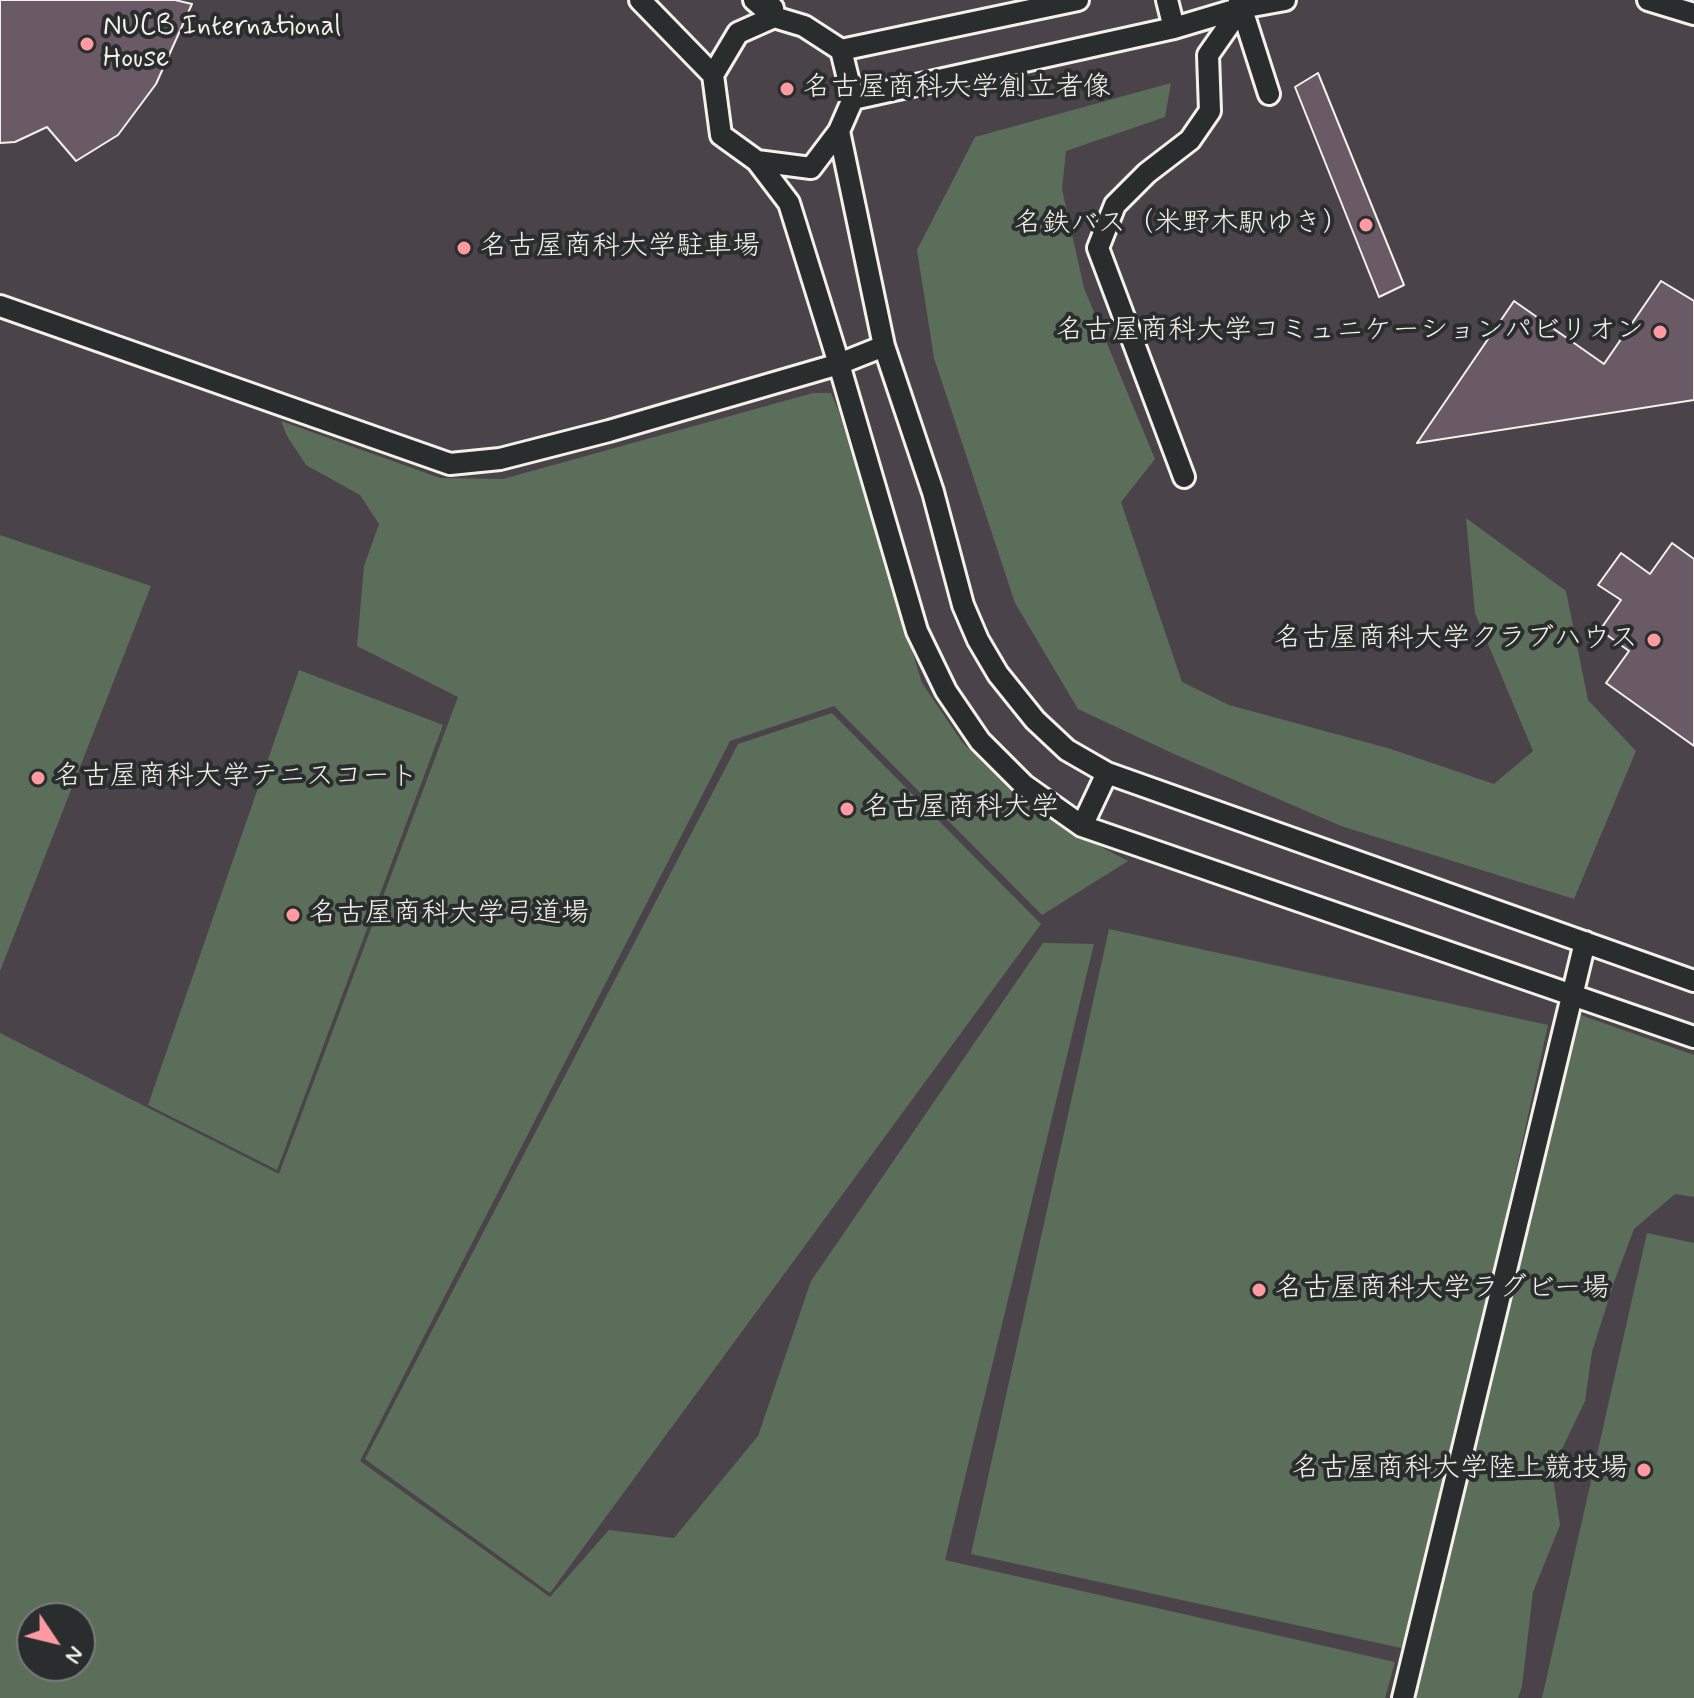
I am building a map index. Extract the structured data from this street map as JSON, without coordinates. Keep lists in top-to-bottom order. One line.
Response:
{"places":["NUCB International House","名古屋商科大学創立者像","名鉄バス（米野木駅ゆき）","名古屋商科大学駐車場","名古屋商科大学コミュニケーションパビリオン","名古屋商科大学クラブハウス","名古屋商科大学テニスコート","名古屋商科大学","名古屋商科大学弓道場","名古屋商科大学ラグビー場","名古屋商科大学陸上競技場"],"north":"bottom right"}
